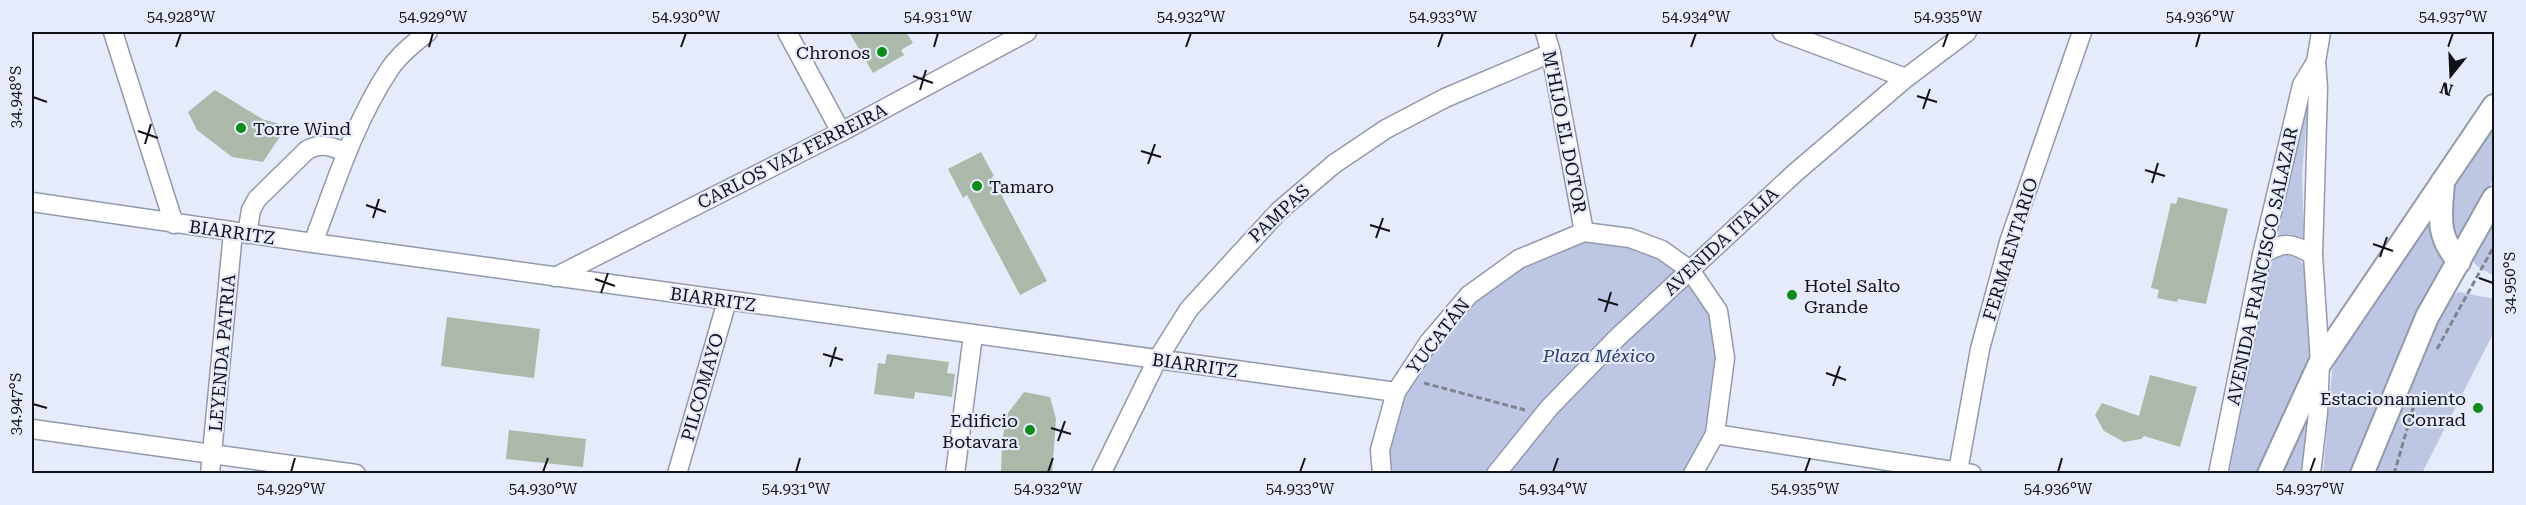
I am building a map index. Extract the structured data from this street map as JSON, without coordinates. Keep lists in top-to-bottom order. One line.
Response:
{"streets":{"street":["M'HIJO EL DOTOR","CARLOS VAZ FERREIRA","PAMPAS","BIARRITZ","AVENIDA ITALIA","FERMAENTARIO","AVENIDA FRANCISCO SALAZAR","YUCATÁN","LEYENDA PATRIA","PILCOMAYO"]},"crossings":[["M'HIJO EL DOTOR","PAMPAS"],["M'HIJO EL DOTOR","YUCATÁN"],["CARLOS VAZ FERREIRA","BIARRITZ"],["PAMPAS","BIARRITZ"],["BIARRITZ","YUCATÁN"],["BIARRITZ","LEYENDA PATRIA"],["BIARRITZ","PILCOMAYO"],["AVENIDA ITALIA","YUCATÁN"]],"parks":["Plaza México"],"places":["Chronos","Torre Wind","Tamaro","Hotel Salto Grande","Estacionamiento Conrad","Edificio Botavara"],"north":"bottom","coordinates":["54.928°W","54.929°W","54.930°W","54.931°W","54.932°W","54.933°W","54.934°W","54.935°W","54.936°W","54.937°W","34.948°S","34.950°S","34.947°S"]}
